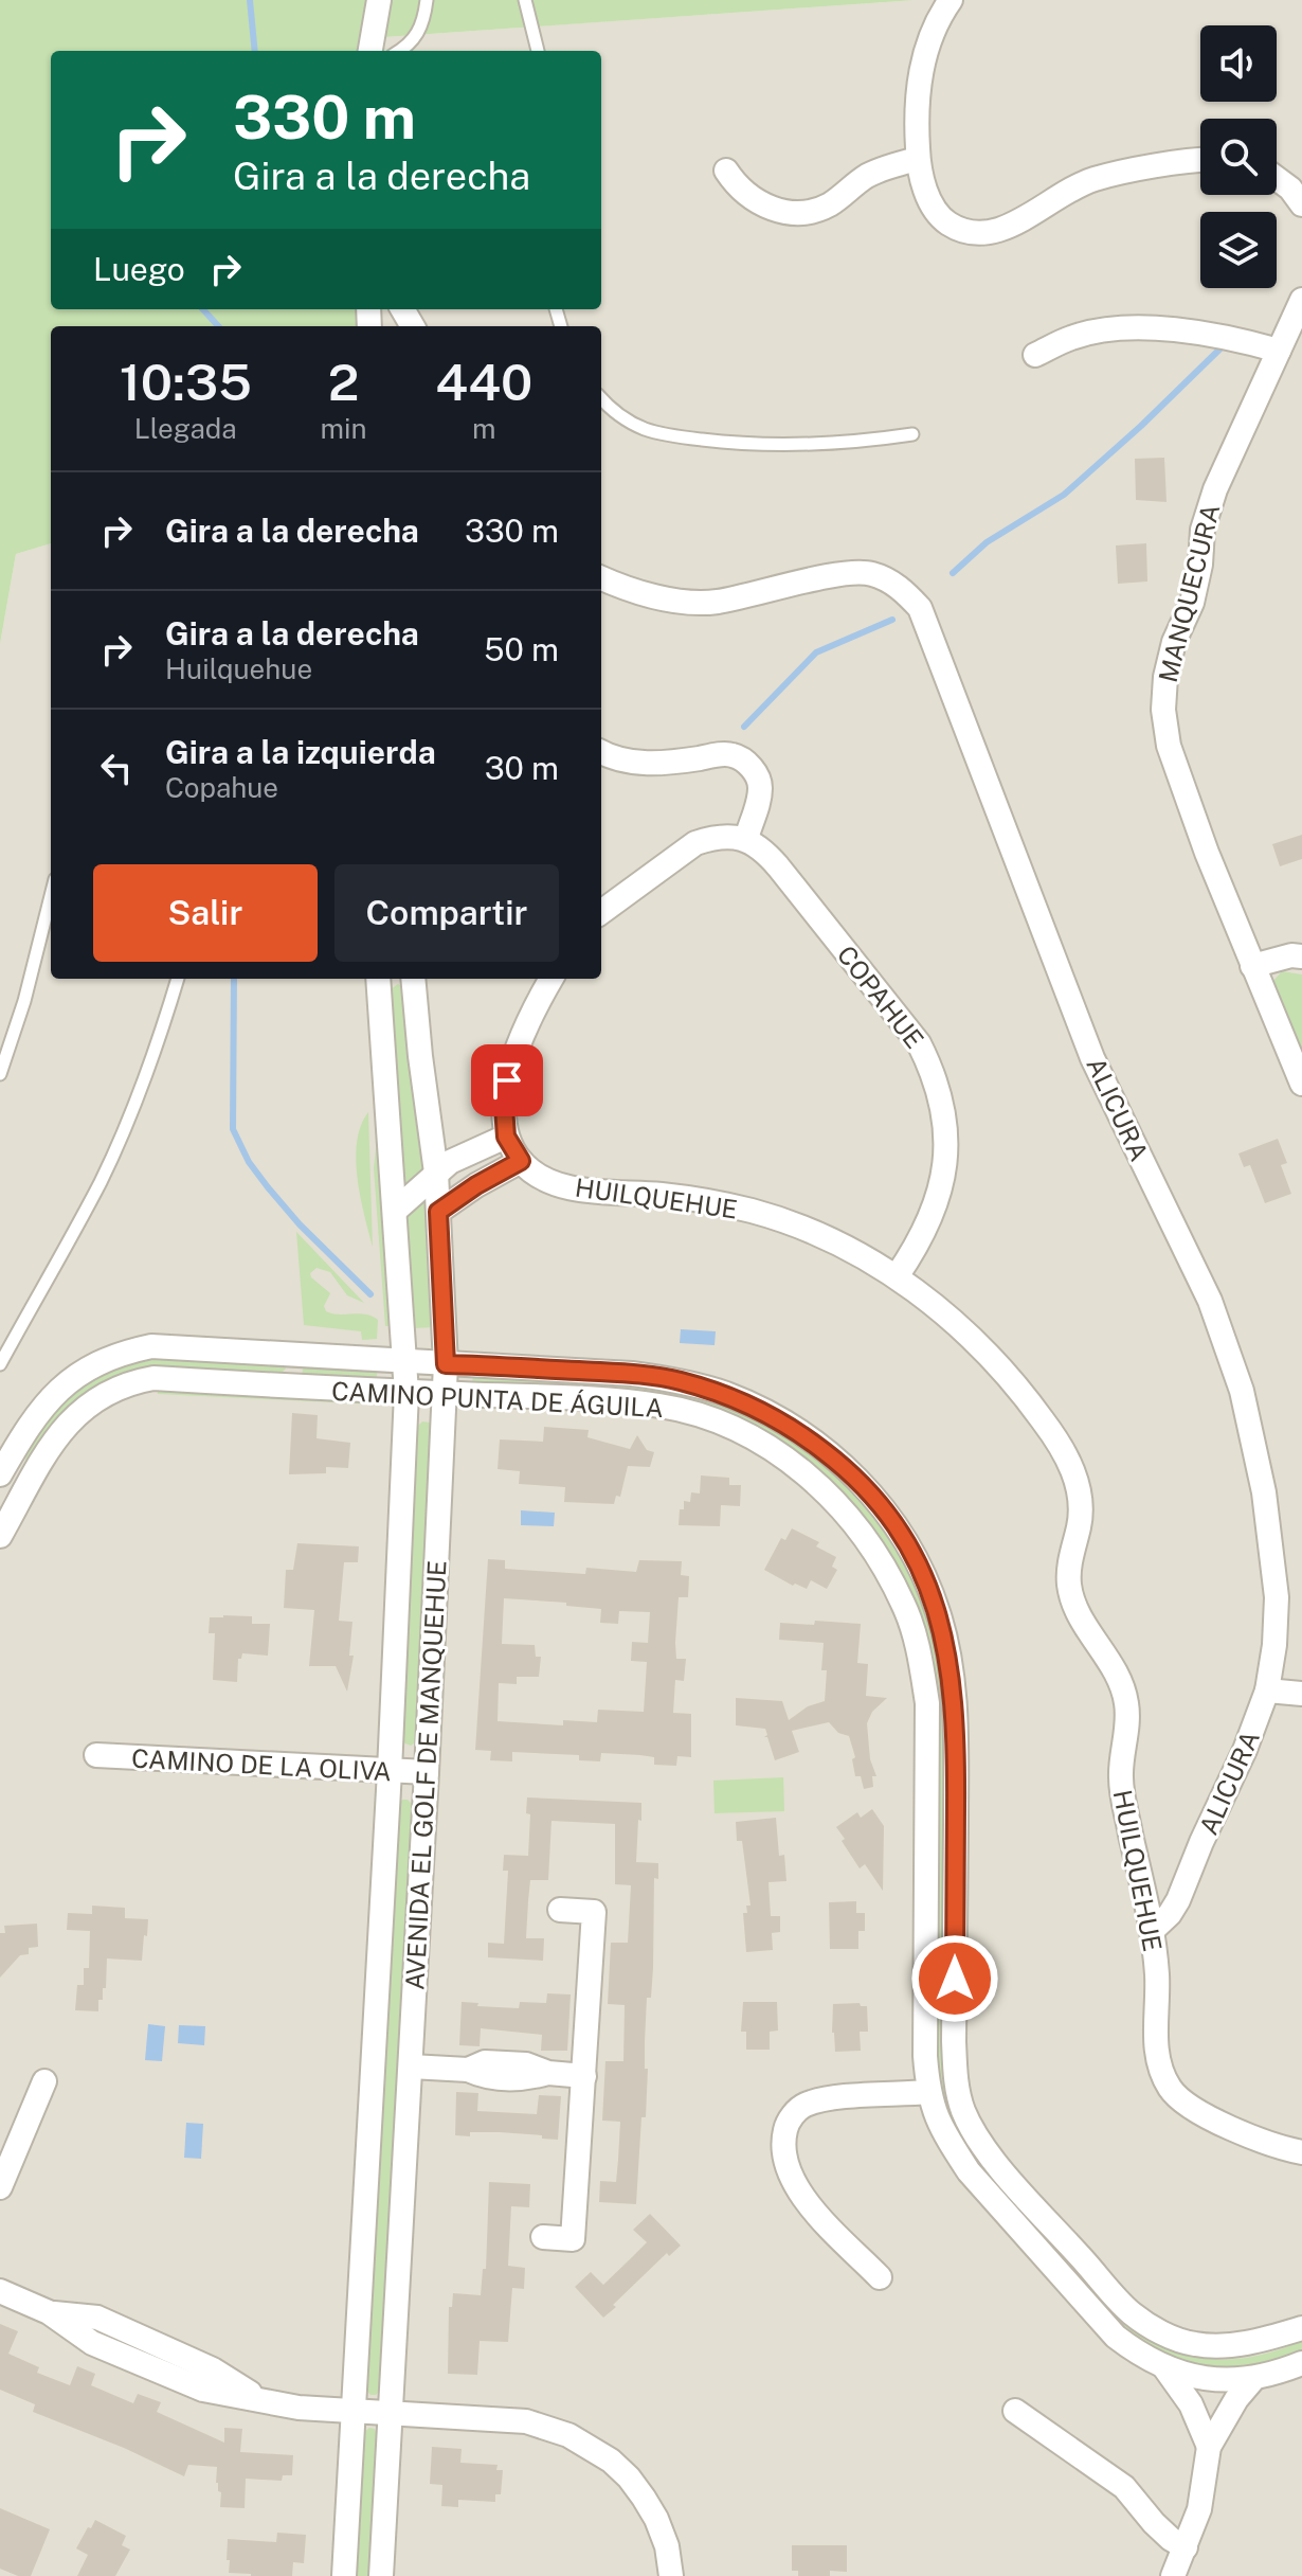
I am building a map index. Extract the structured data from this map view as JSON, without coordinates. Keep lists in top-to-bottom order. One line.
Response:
{"streets":{"street":["MANQUECURA","COPAHUE","ALICURA","HUILQUEHUE","CAMINO PUNTA DE ÁGUILA","CAMINO DE LA OLIVA","AVENIDA EL GOLF DE MANQUEHUE"]},"crossings":[["COPAHUE","HUILQUEHUE"],["ALICURA","HUILQUEHUE"],["CAMINO PUNTA DE ÁGUILA","AVENIDA EL GOLF DE MANQUEHUE"],["CAMINO DE LA OLIVA","AVENIDA EL GOLF DE MANQUEHUE"]],"page":{"turn":["330 m","Gira a la derecha"],"then":"Luego","eta":["10:35","Llegada","2","min","440","m"],"list":[{"name":"Gira a la derecha","value":"330 m"},{"name":"Gira a la derecha","note":"Huilquehue","value":"50 m"},{"name":"Gira a la izquierda","note":"Copahue","value":"30 m"}],"buttons":["Salir","Compartir"]}}
